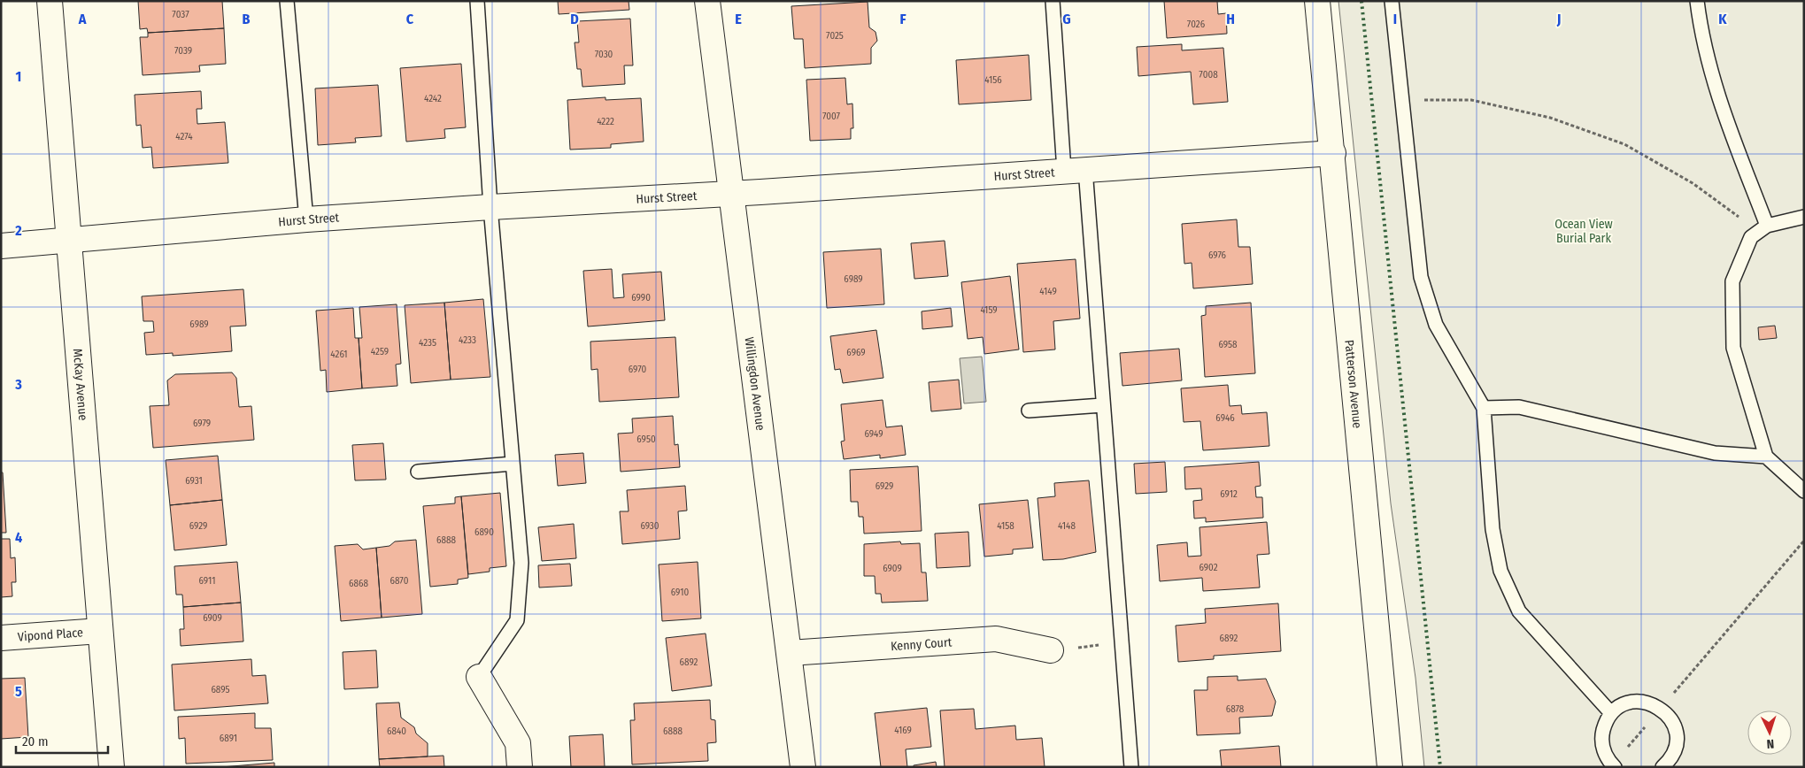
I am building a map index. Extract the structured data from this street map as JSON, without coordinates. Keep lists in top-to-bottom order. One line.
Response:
{"streets":{"street":["Hurst Street","McKay Avenue","Willingdon Avenue","Patterson Avenue","Vipond Place","Kenny Court"]},"crossings":[["Hurst Street","McKay Avenue"],["Hurst Street","Willingdon Avenue"],["Hurst Street","Patterson Avenue"],["McKay Avenue","Vipond Place"],["Willingdon Avenue","Kenny Court"]],"parks":["Ocean View Burial Park"],"house_numbers":["7037","7026","7025","7039","7030","7008","4156","4242","7007","4222","4274","6976","6989","4149","6990","4159","6989","4233","4235","6958","4259","6969","4261","6970","6946","6979","6949","6950","6931","6929","6912","6929","6930","4158","4148","6890","6888","6902","6909","6911","6870","6868","6910","6909","6892","6892","6895","6878","4169","6840","6888","6891"],"scale_bar":"20 m","north":"bottom","grid":{"columns":["A","B","C","D","E","F","G","H","I","J","K"],"rows":["1","2","3","4","5"]}}
